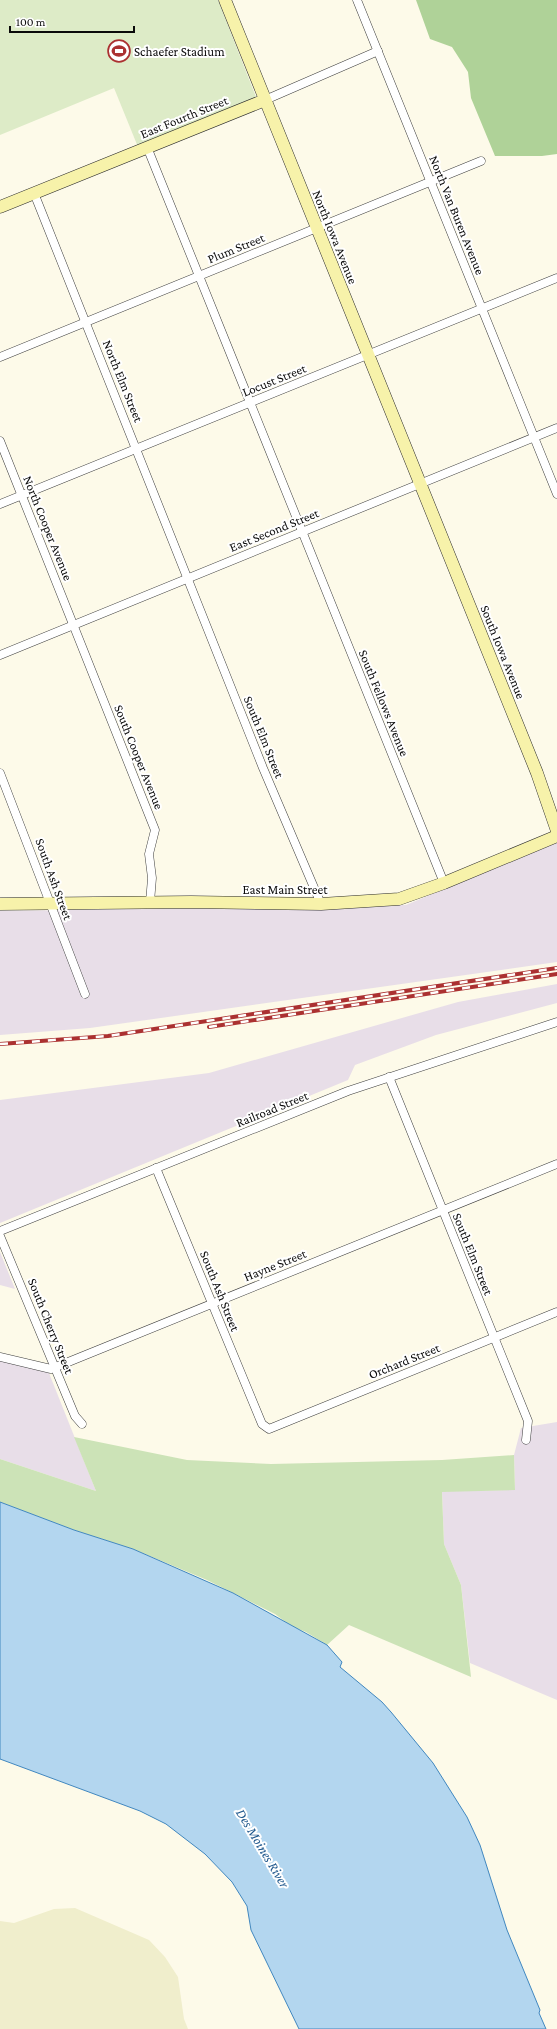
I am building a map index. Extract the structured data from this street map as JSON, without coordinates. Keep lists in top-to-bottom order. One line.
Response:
{"streets":{"main road":["East Fourth Street","North Iowa Avenue","South Iowa Avenue","East Main Street"],"street":["North Van Buren Avenue","Plum Street","Locust Street","North Elm Street","North Cooper Avenue","East Second Street","South Fellows Avenue","South Elm Street","South Cooper Avenue","South Ash Street","Railroad Street","Hayne Street","South Cherry Street","Orchard Street"]},"crossings":[["East Fourth Street","North Van Buren Avenue"],["East Fourth Street","North Iowa Avenue"],["East Fourth Street","North Elm Street"],["East Fourth Street","South Fellows Avenue"],["North Van Buren Avenue","Plum Street"],["North Van Buren Avenue","Locust Street"],["North Van Buren Avenue","East Second Street"],["North Iowa Avenue","Plum Street"],["North Iowa Avenue","Locust Street"],["North Iowa Avenue","East Second Street"],["North Iowa Avenue","South Iowa Avenue"],["Plum Street","North Elm Street"],["Plum Street","South Fellows Avenue"],["Locust Street","North Elm Street"],["Locust Street","North Cooper Avenue"],["Locust Street","South Fellows Avenue"],["North Elm Street","East Second Street"],["North Elm Street","South Elm Street"],["North Cooper Avenue","East Second Street"],["North Cooper Avenue","South Cooper Avenue"],["East Second Street","South Iowa Avenue"],["East Second Street","South Fellows Avenue"],["East Second Street","South Elm Street"],["East Second Street","South Cooper Avenue"],["South Fellows Avenue","East Main Street"],["South Elm Street","East Main Street"],["South Elm Street","Railroad Street"],["South Elm Street","Hayne Street"],["South Elm Street","Orchard Street"],["South Cooper Avenue","East Main Street"],["South Ash Street","East Main Street"],["South Ash Street","Railroad Street"],["South Ash Street","Hayne Street"],["South Ash Street","Orchard Street"],["Hayne Street","South Cherry Street"]],"water":["Des Moines River"],"places":{"sports":["Schaefer Stadium"]},"scale_bar":"100 m"}
